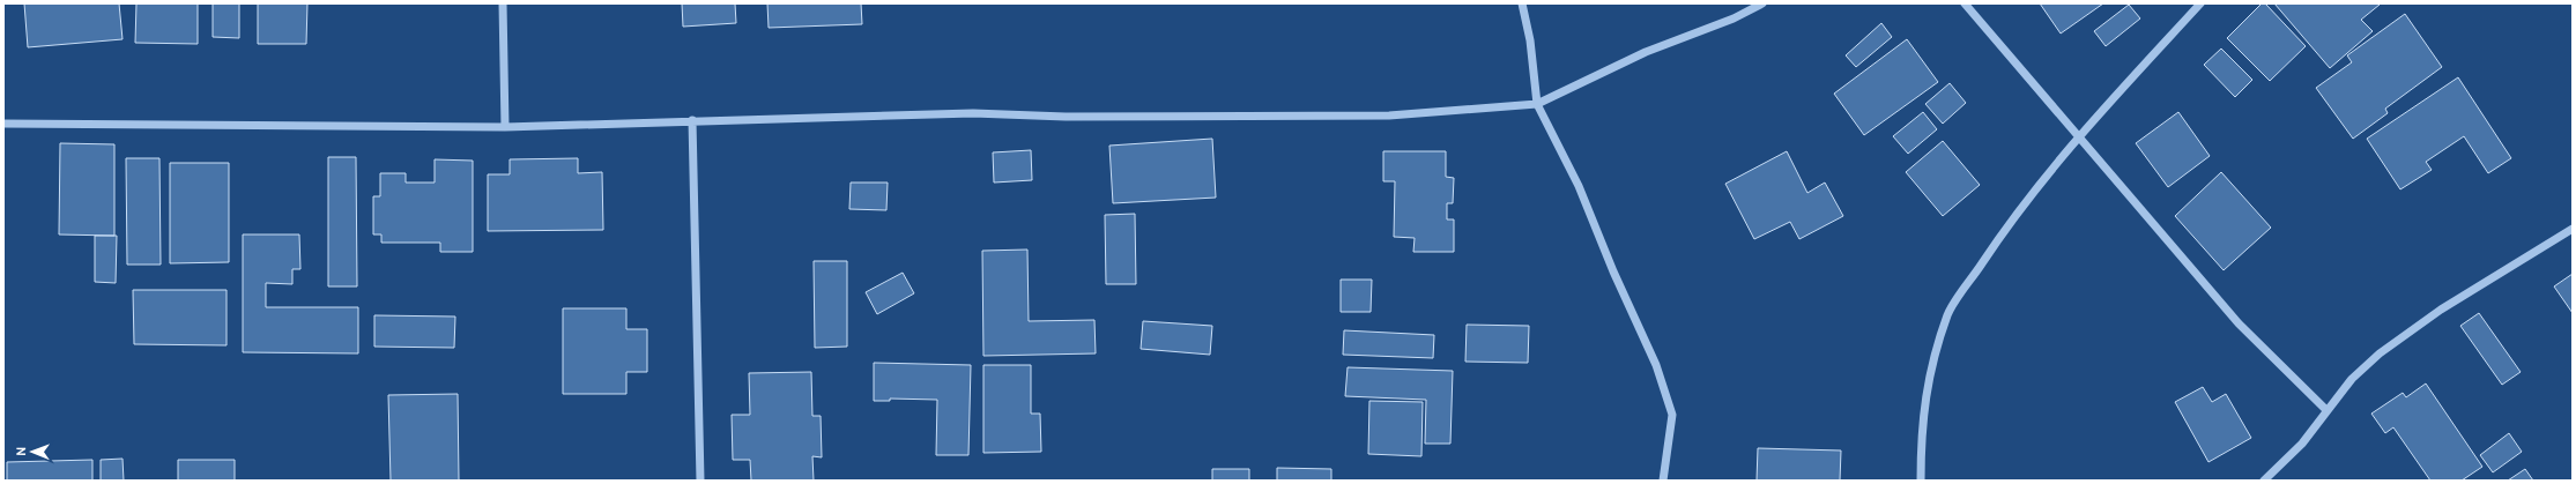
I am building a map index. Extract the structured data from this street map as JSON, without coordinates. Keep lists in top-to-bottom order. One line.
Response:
{"north":"left"}
